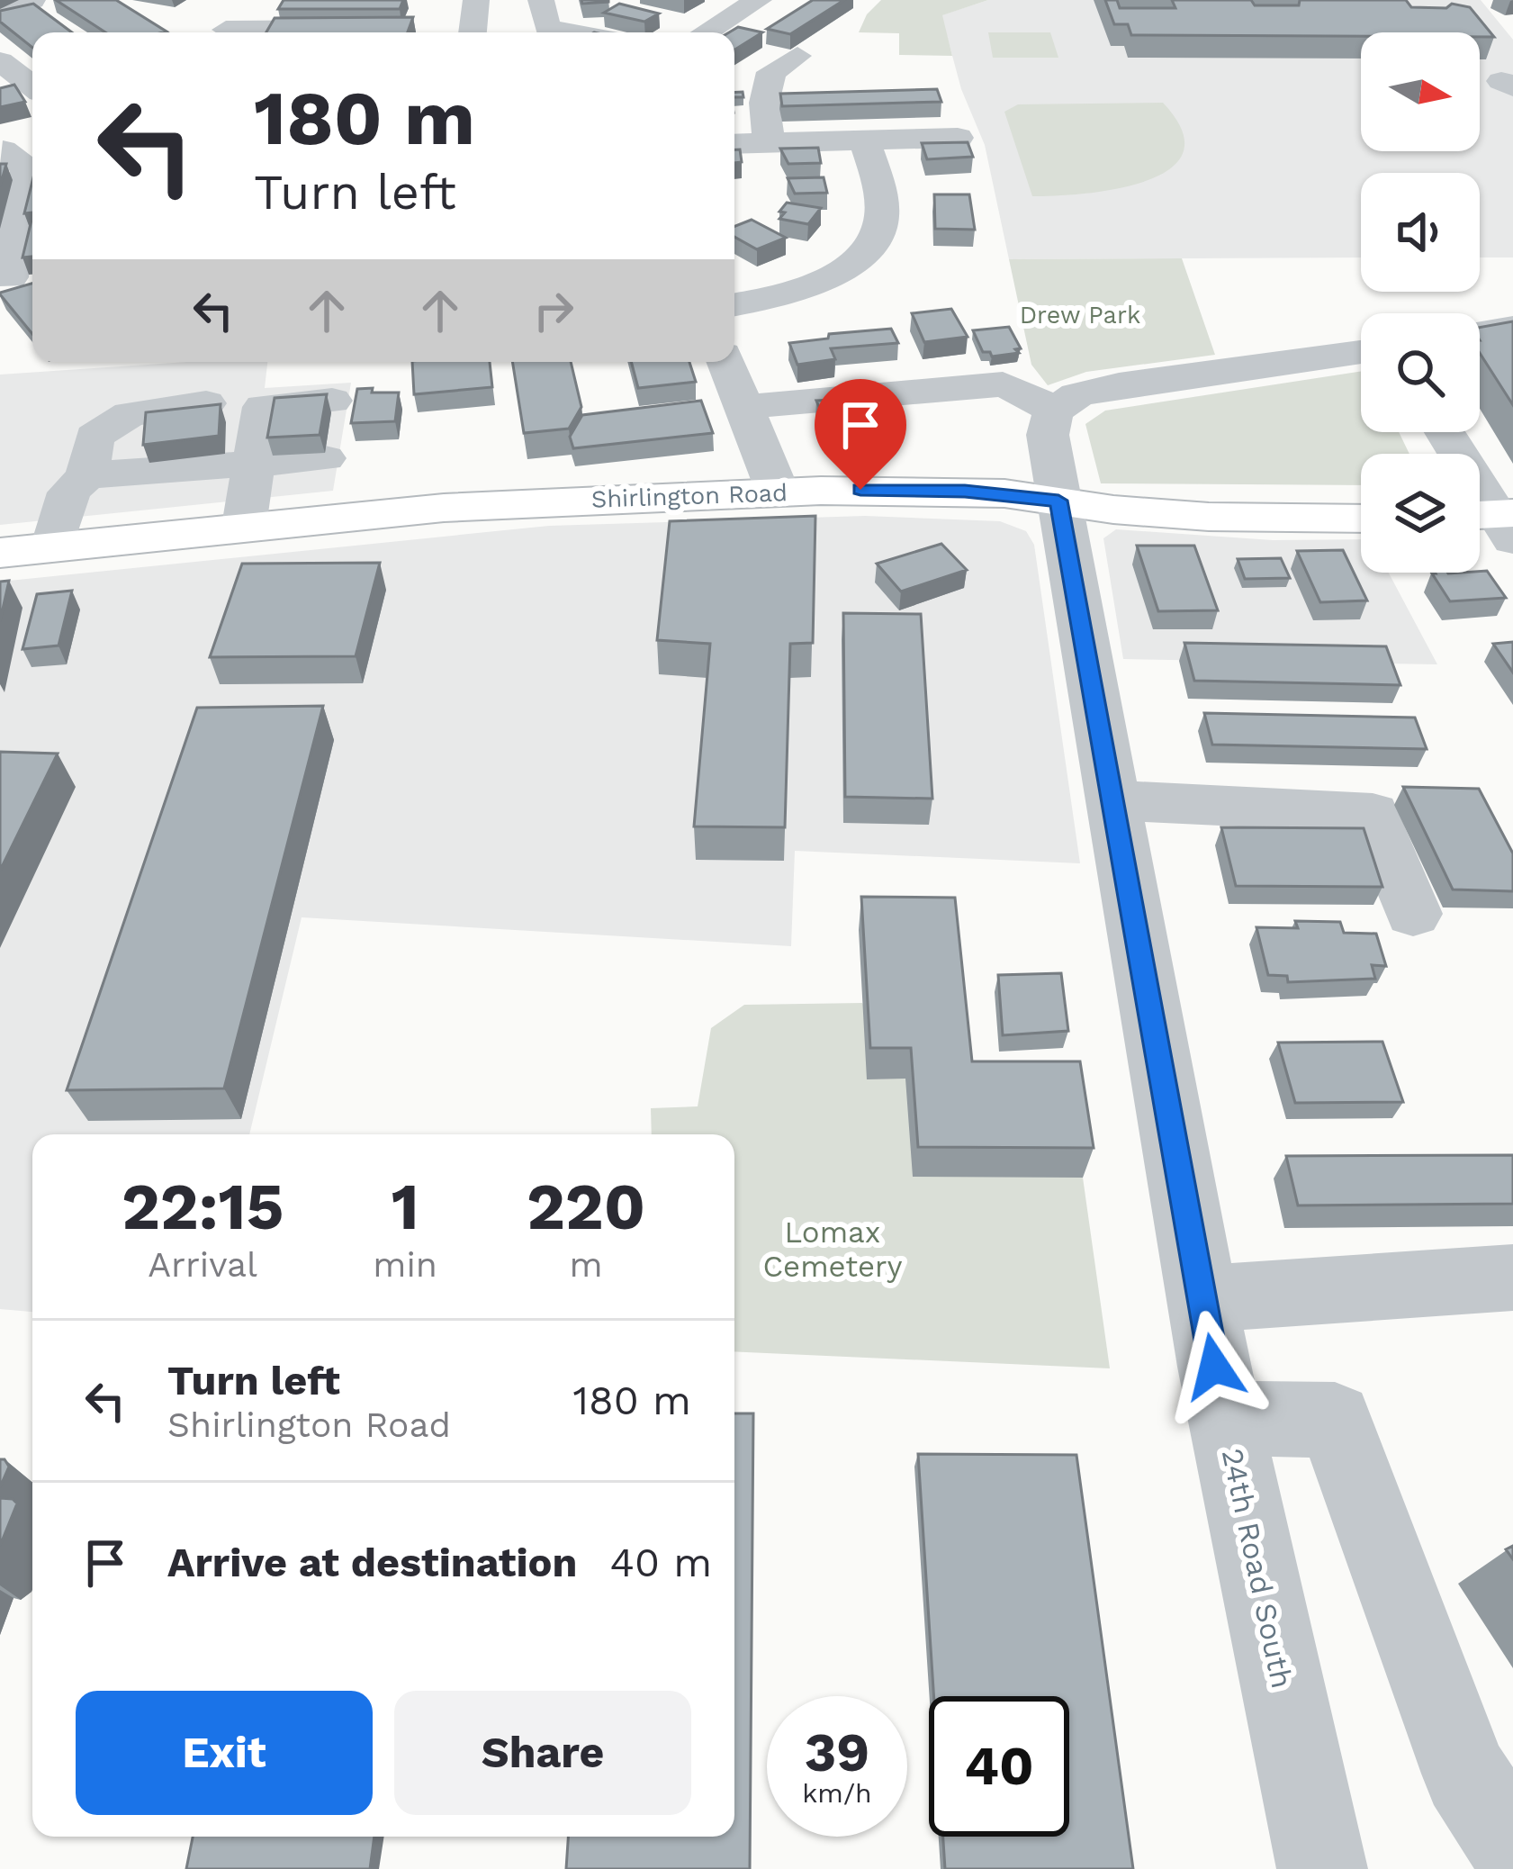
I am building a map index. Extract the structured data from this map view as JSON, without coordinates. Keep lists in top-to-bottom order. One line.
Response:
{"streets":{"main road":["Shirlington Road"],"street":["24th Road South"]},"crossings":[["Shirlington Road","24th Road South"]],"parks":["Drew Park","Lomax Cemetery"],"north":"right","page":{"turn":["180 m","Turn left"],"eta":["22:15","Arrival","1","min","220","m"],"list":[{"name":"Turn left","note":"Shirlington Road","value":"180 m"},{"name":"Arrive at destination","value":"40 m"}],"buttons":["Exit","Share"],"speed":"39 km/h","limit":"40"}}
